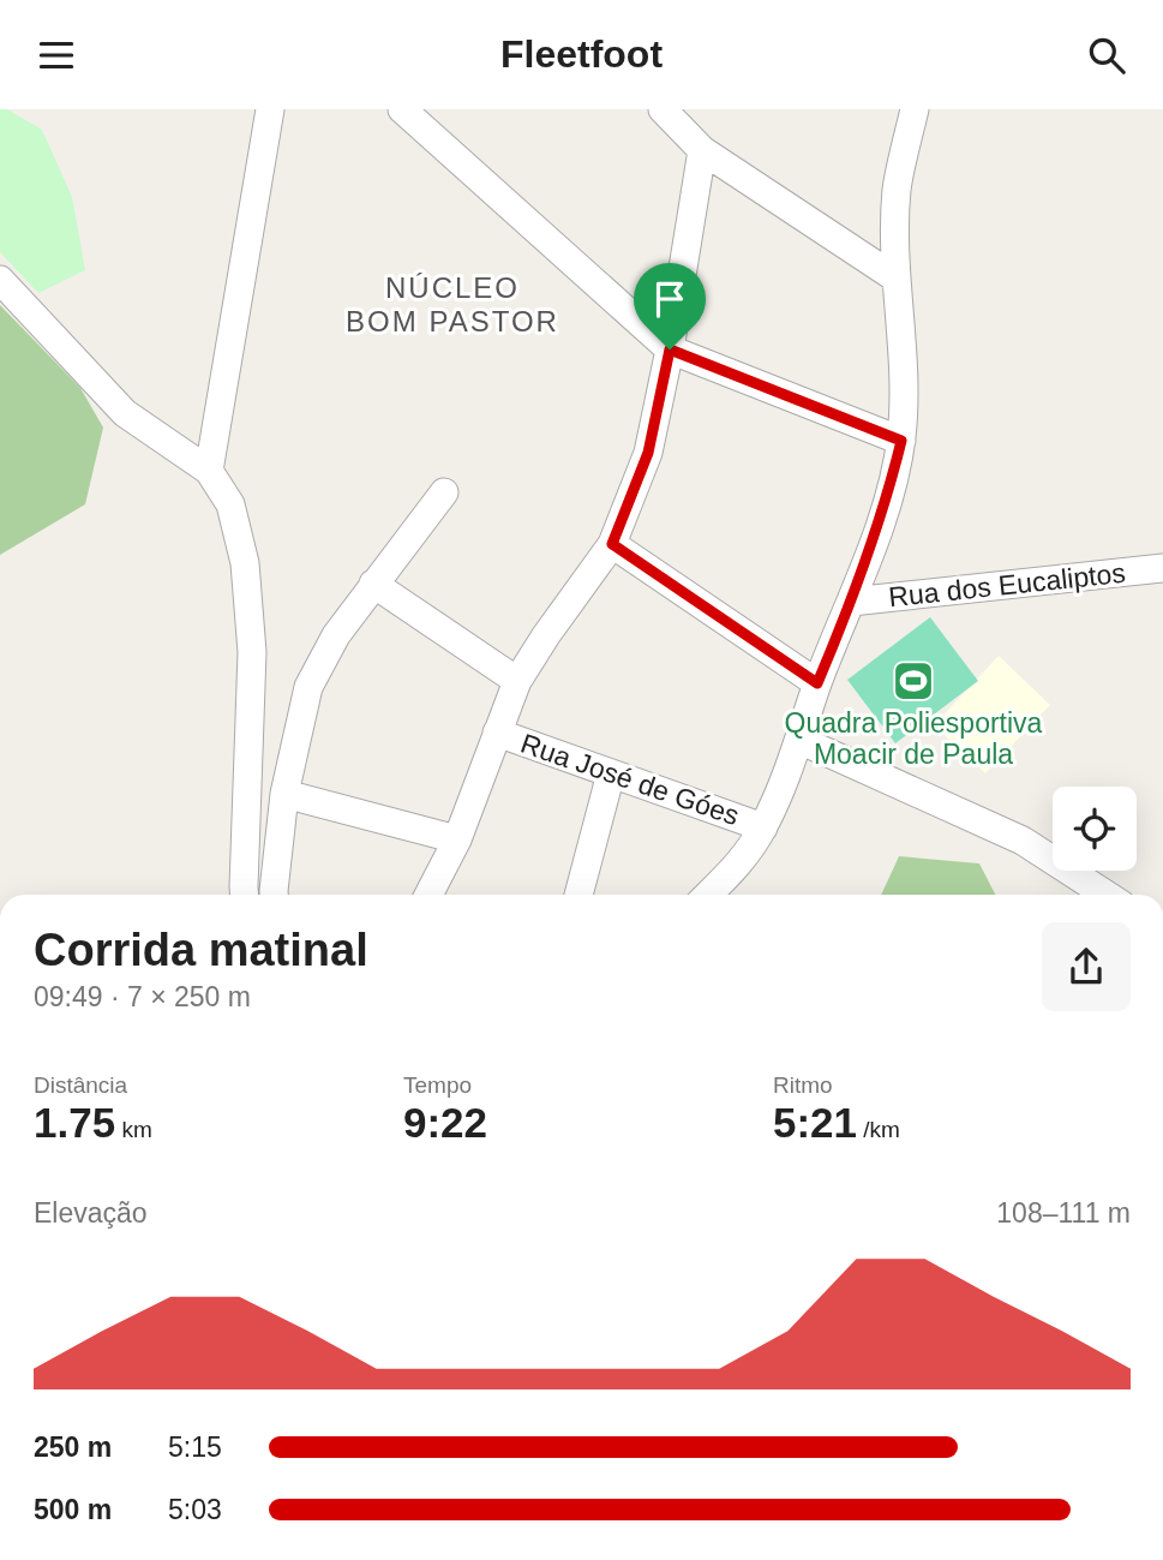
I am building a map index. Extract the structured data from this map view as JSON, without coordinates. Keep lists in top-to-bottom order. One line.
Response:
{"streets":{"street":["Rua dos Eucaliptos","Rua José de Góes"]},"districts":["NÚCLEO BOM PASTOR"],"places":{"sports":["Quadra Poliesportiva Moacir de Paula"]},"page":{"header":"Fleetfoot","heading":["Corrida matinal","09:49 · 7 × 250 m"],"stats":[["Distância","1.75 km"],["Tempo","9:22"],["Ritmo","5:21 /km"]],"chart":["Elevação","108–111 m"],"list":[{"name":"250 m","note":"5:15"},{"name":"500 m","note":"5:03"}]}}
